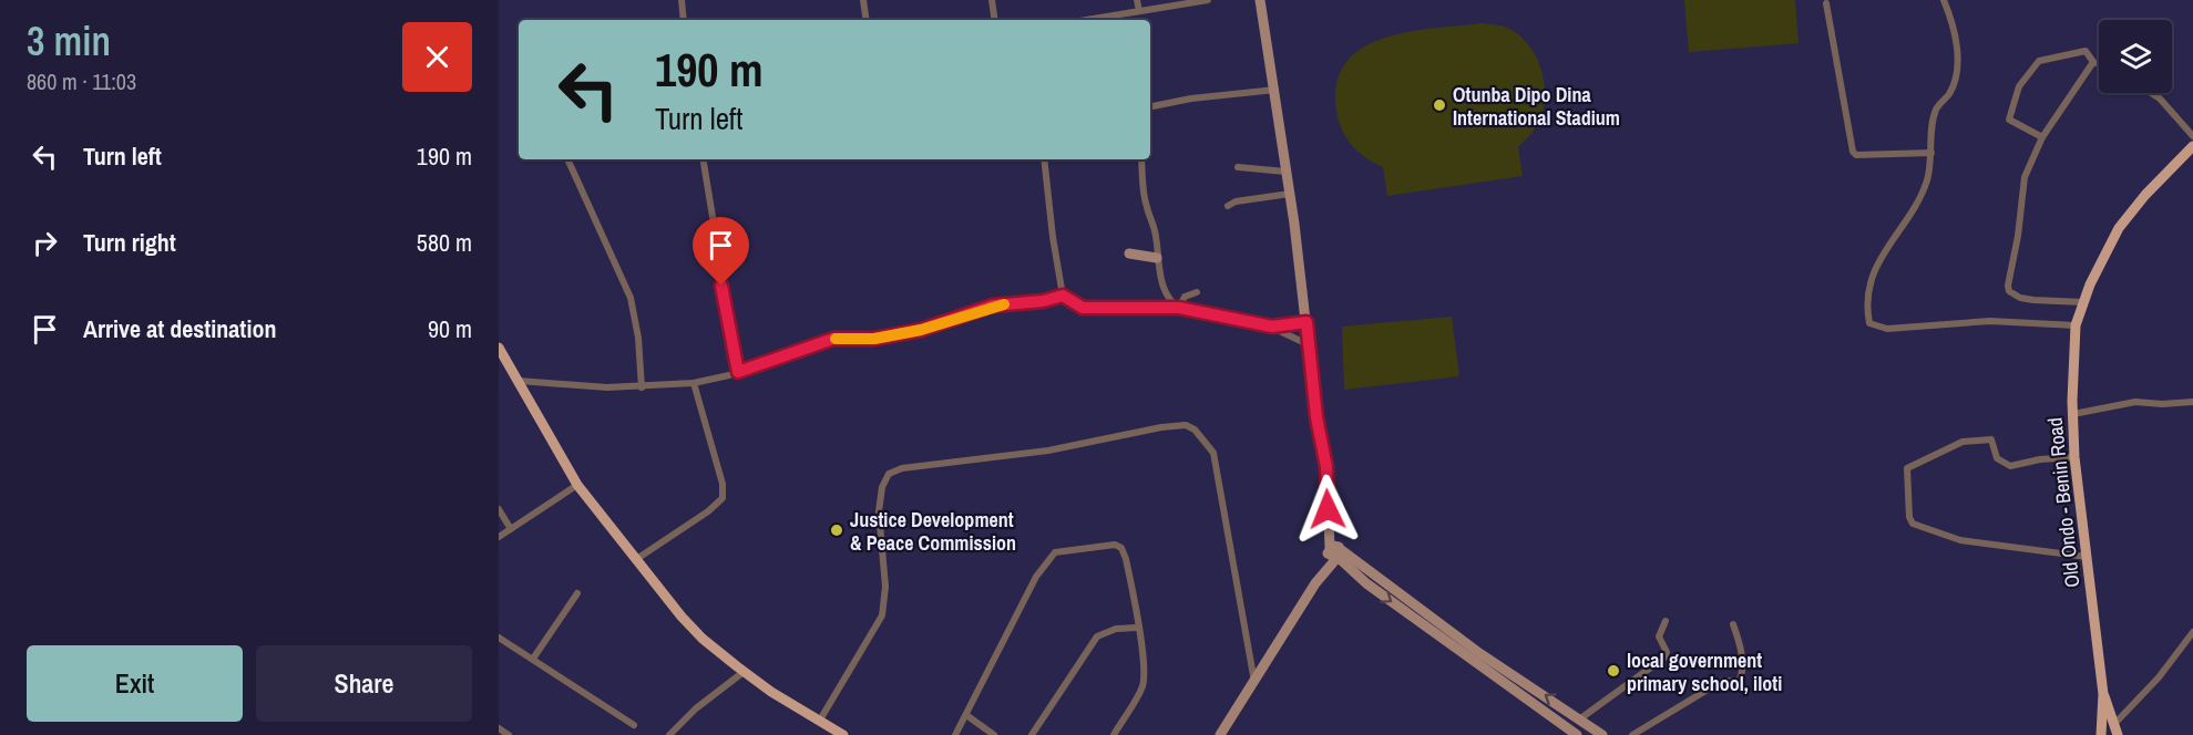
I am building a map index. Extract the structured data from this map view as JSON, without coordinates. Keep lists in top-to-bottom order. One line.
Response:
{"streets":{"main road":["Old Ondo - Benin Road"]},"places":["Otunba Dipo Dina International Stadium","Justice Development & Peace Commission","local government primary school, iloti"],"page":{"heading":["3 min","860 m · 11:03"],"turn":["190 m","Turn left"],"list":[{"name":"Turn left","value":"190 m"},{"name":"Turn right","value":"580 m"},{"name":"Arrive at destination","value":"90 m"}],"buttons":["Exit","Share"]}}
